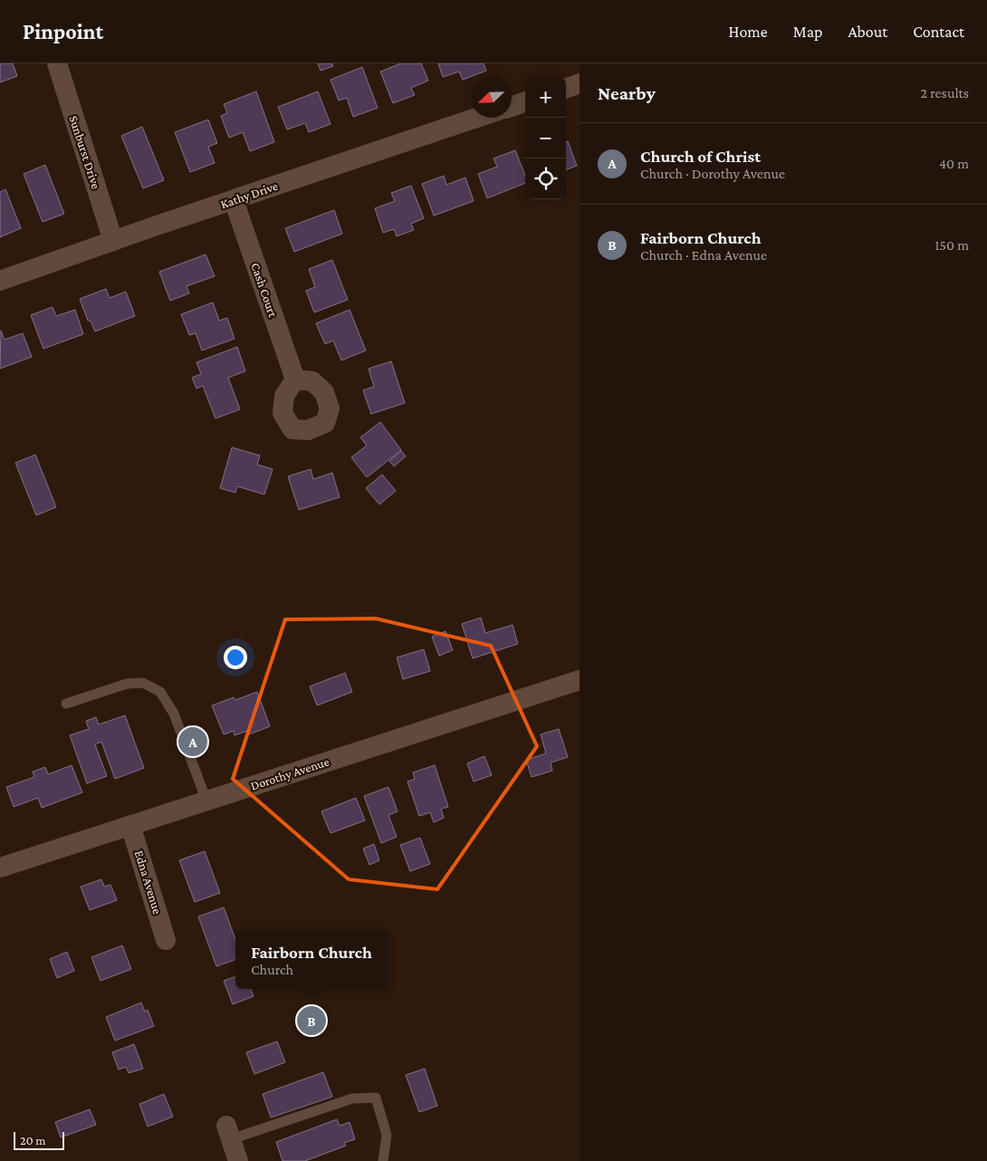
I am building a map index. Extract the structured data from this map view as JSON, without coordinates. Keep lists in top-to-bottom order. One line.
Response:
{"streets":{"street":["Sunburst Drive","Kathy Drive","Cash Court","Dorothy Avenue","Edna Avenue"]},"crossings":[["Sunburst Drive","Kathy Drive"],["Kathy Drive","Cash Court"],["Dorothy Avenue","Edna Avenue"]],"scale_bar":"20 m","north":"bottom left","page":{"header":"Pinpoint","nav":["Home","Map","About","Contact"],"heading":["Nearby","2 results"],"map_buttons":["+","−"],"list":[{"mark":"A","name":"Church of Christ","note":"Church · Dorothy Avenue","value":"40 m"},{"mark":"B","name":"Fairborn Church","note":"Church · Edna Avenue","value":"150 m"}],"pins":["A","B"],"popup":["Fairborn Church","Church"],"scale":"20 m"}}
